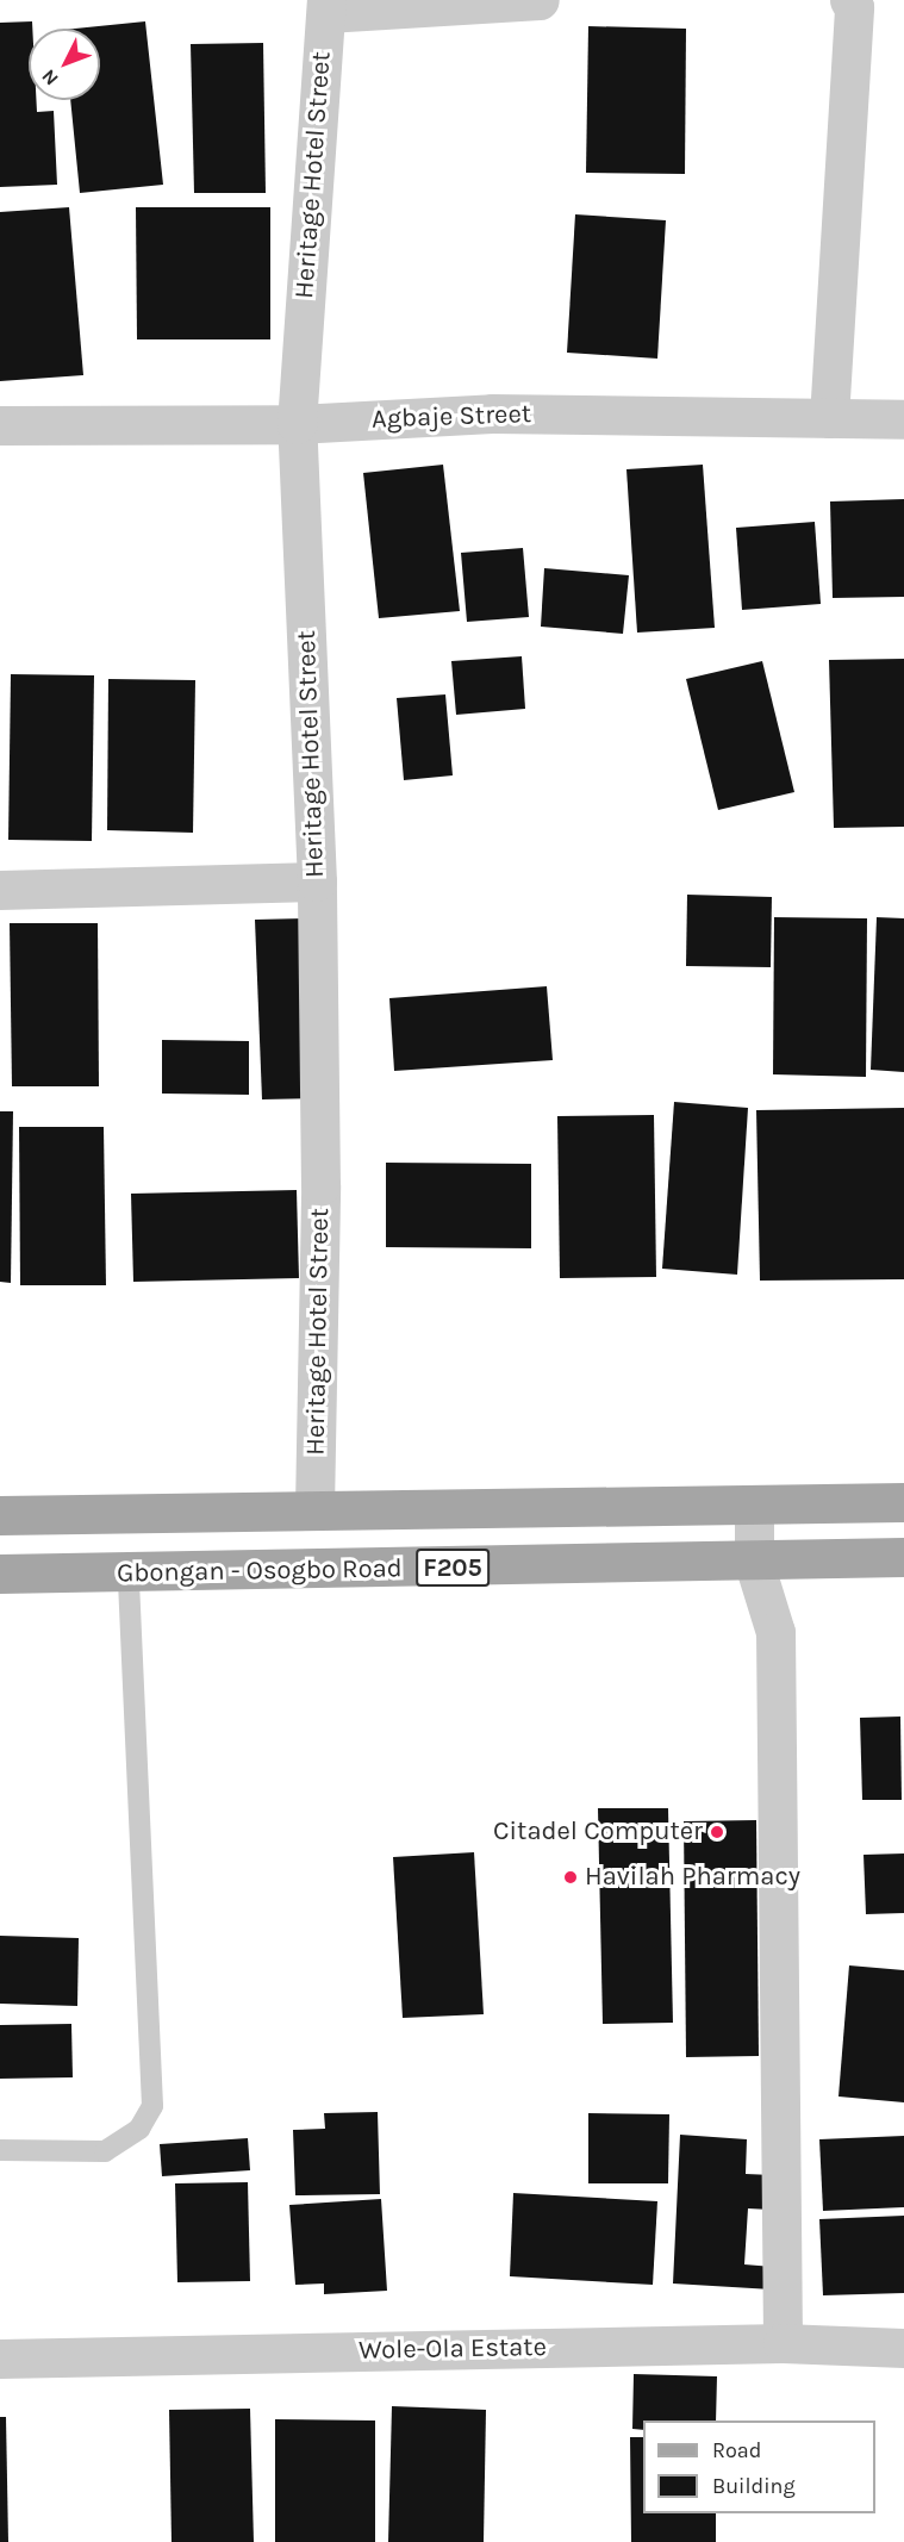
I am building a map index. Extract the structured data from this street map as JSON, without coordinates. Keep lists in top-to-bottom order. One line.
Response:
{"streets":{"main road":["F205","Gbongan - Osogbo Road"],"street":["Heritage Hotel Street","Agbaje Street","Wole-Ola Estate"]},"crossings":[["Heritage Hotel Street","Agbaje Street"],["Heritage Hotel Street","F205"]],"places":["Citadel Computer","Havilah Pharmacy"],"legend":["Road","Building"],"north":"bottom left"}
